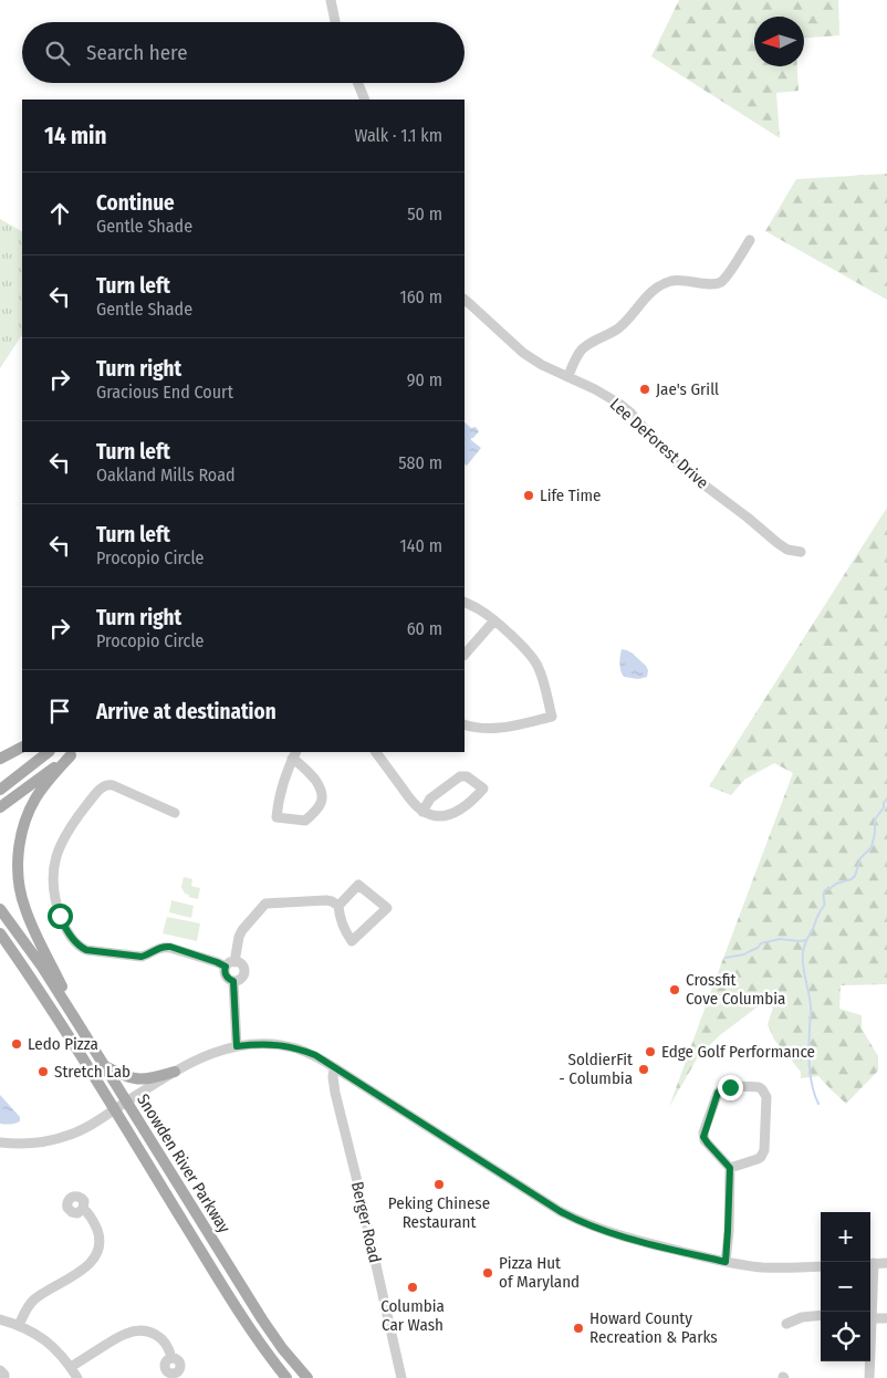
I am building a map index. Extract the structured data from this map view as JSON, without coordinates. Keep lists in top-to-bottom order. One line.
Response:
{"streets":{"main road":["Snowden River Parkway"],"street":["Lee DeForest Drive","Berger Road"]},"places":["Jae's Grill","Life Time","Crossfit Cove Columbia","Ledo Pizza","Edge Golf Performance","SoldierFit - Columbia","Stretch Lab","Peking Chinese Restaurant","Pizza Hut of Maryland","Columbia Car Wash","Howard County Recreation & Parks"],"north":"left","page":{"search":"Search here","heading":["14 min","Walk · 1.1 km"],"list":[["Continue","Gentle Shade","50 m"],["Turn left","Gentle Shade","160 m"],["Turn right","Gracious End Court","90 m"],["Turn left","Oakland Mills Road","580 m"],["Turn left","Procopio Circle","140 m"],["Turn right","Procopio Circle","60 m"],"Arrive at destination"],"map_buttons":["+","−"]}}
